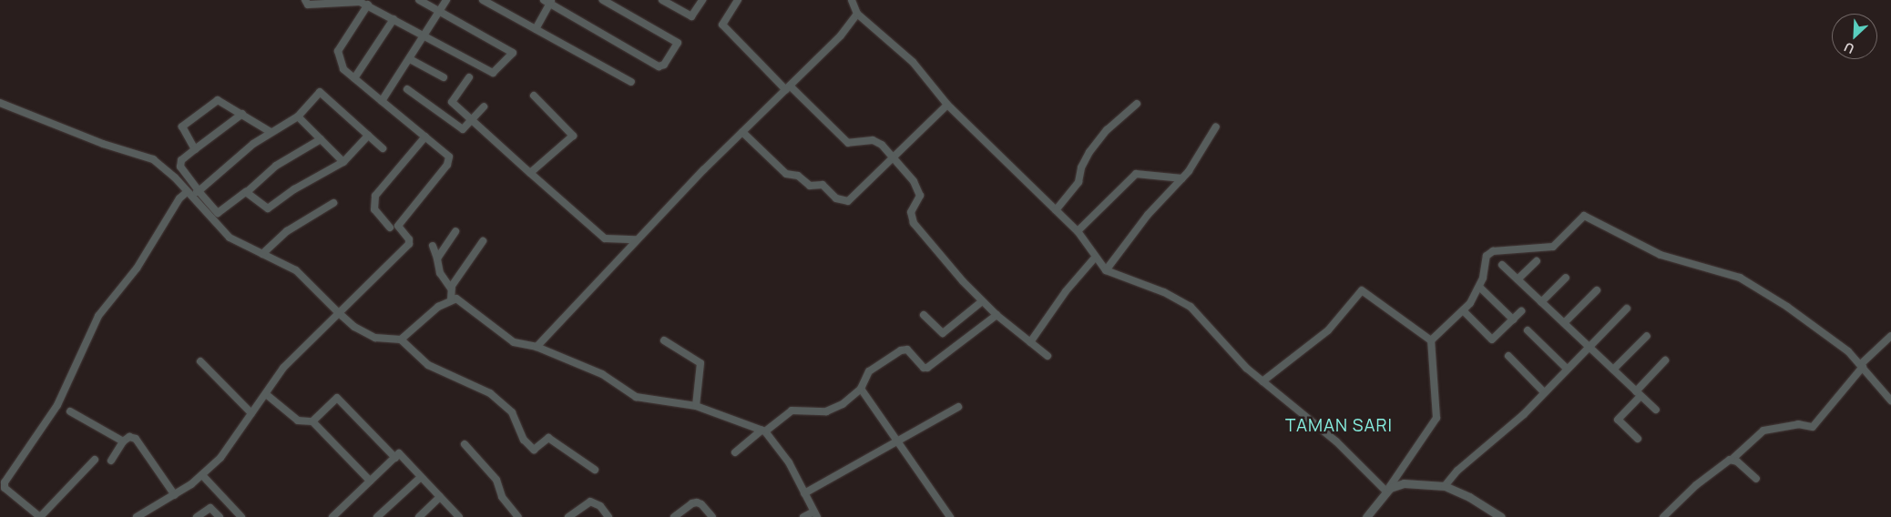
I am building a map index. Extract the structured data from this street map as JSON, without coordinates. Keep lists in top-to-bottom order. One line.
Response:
{"districts":["TAMAN SARI"],"north":"bottom left"}
